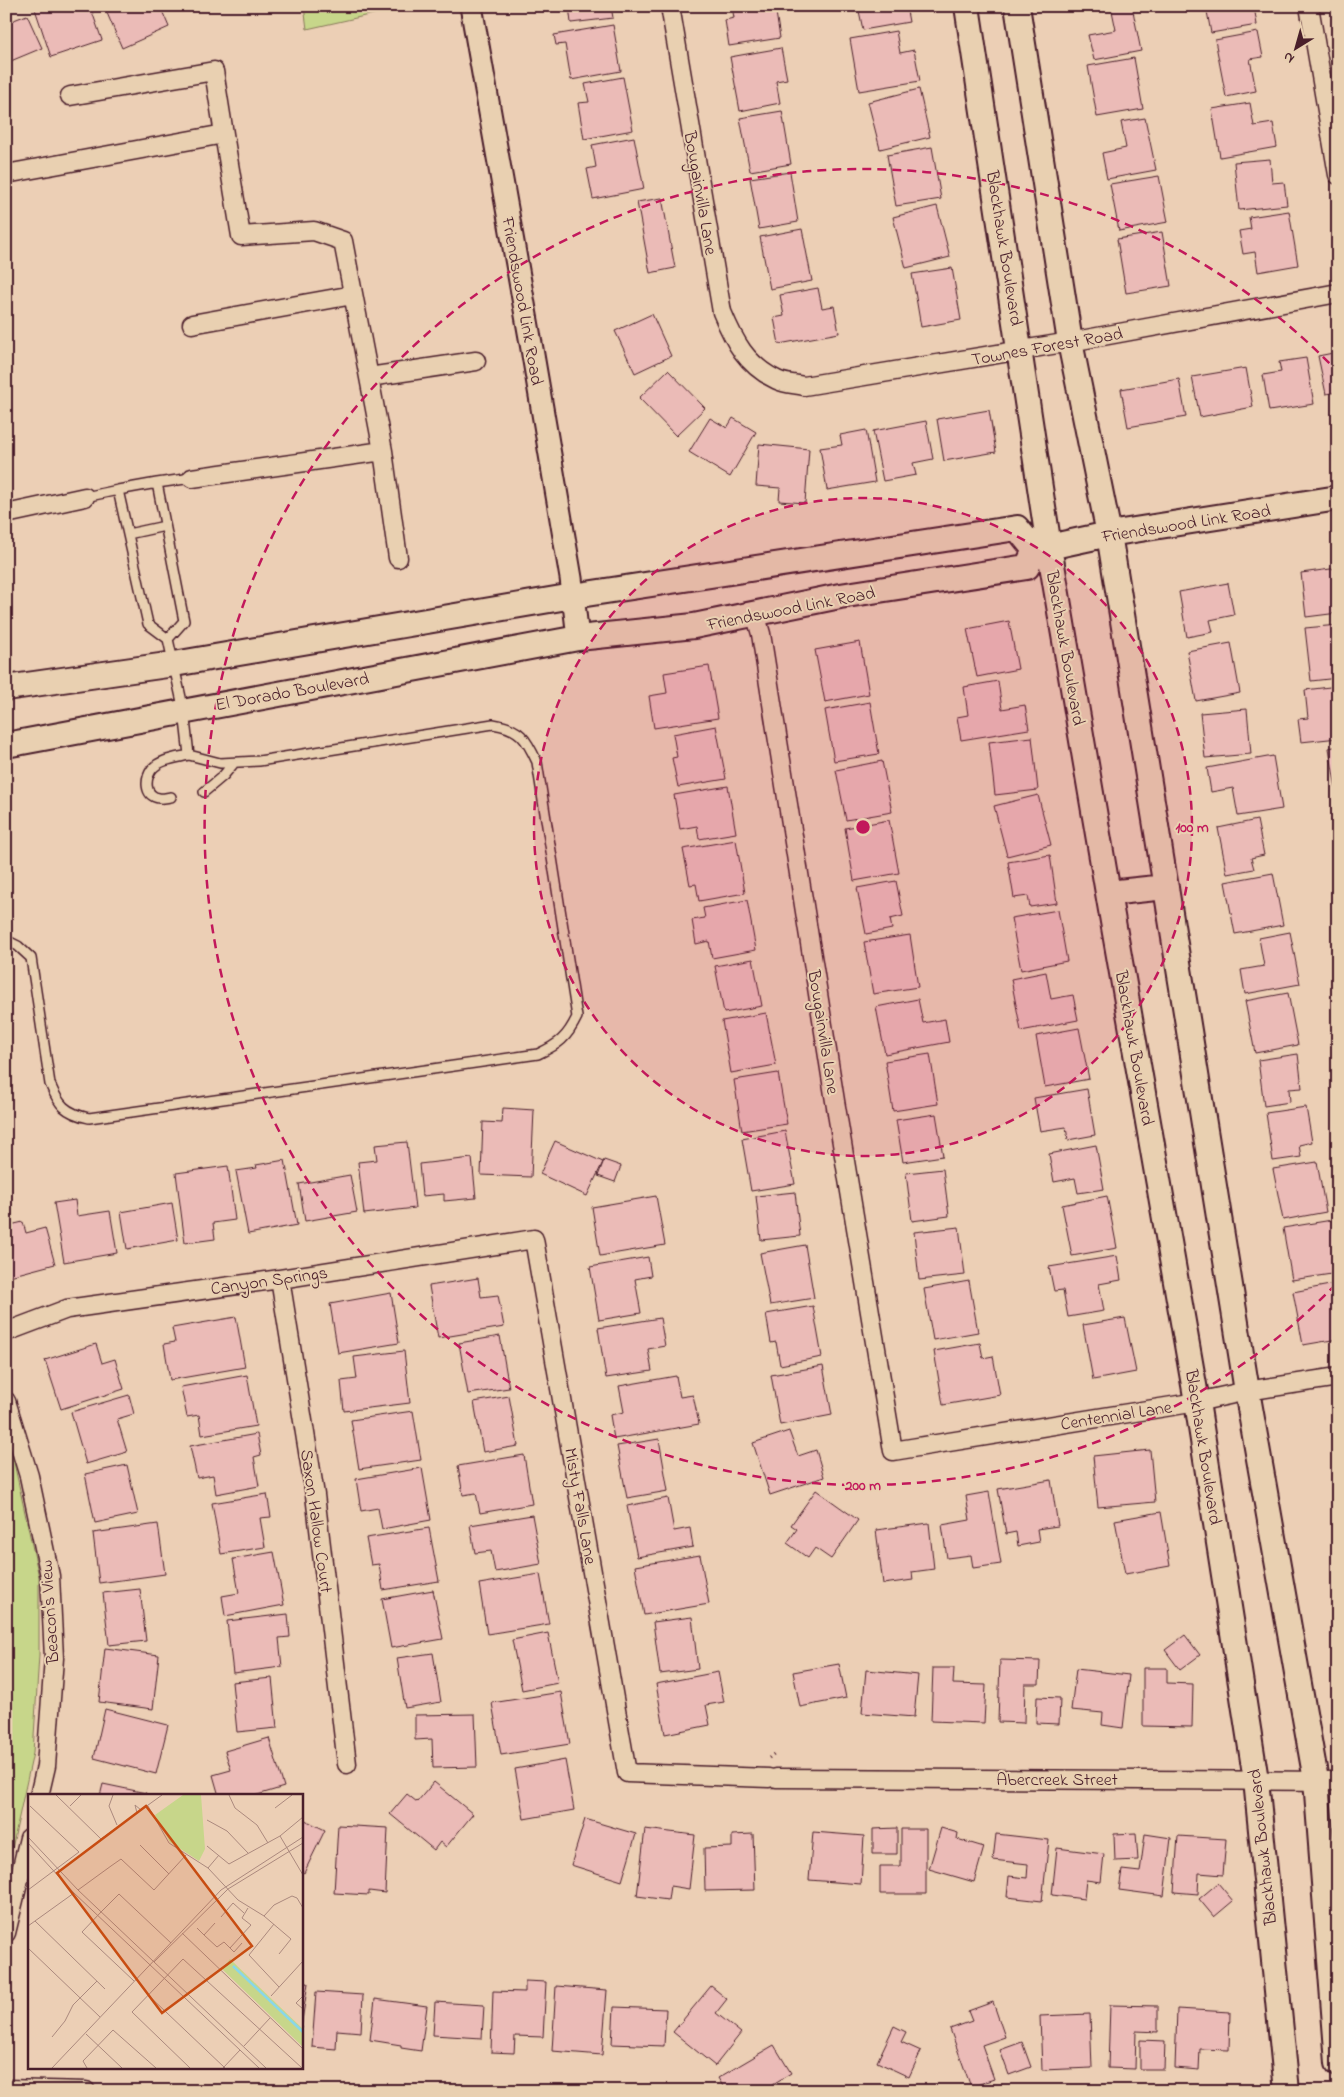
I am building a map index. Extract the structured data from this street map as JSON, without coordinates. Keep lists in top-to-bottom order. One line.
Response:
{"streets":{"main road":["Blackhawk Boulevard","Friendswood Link Road","El Dorado Boulevard"],"street":["Bougainvilla Lane","Townes Forest Road","Canyon Springs","Centennial Lane","Misty Falls Lane","Saxon Hallow Court","Beacon's View","Abercreek Street"]},"crossings":[["Bougainvilla Lane","Friendswood Link Road"],["Bougainvilla Lane","Townes Forest Road"],["Bougainvilla Lane","Centennial Lane"],["Blackhawk Boulevard","Friendswood Link Road"],["Blackhawk Boulevard","Townes Forest Road"],["Blackhawk Boulevard","Centennial Lane"],["Blackhawk Boulevard","Abercreek Street"],["Friendswood Link Road","El Dorado Boulevard"],["Canyon Springs","Misty Falls Lane"],["Canyon Springs","Saxon Hallow Court"],["Misty Falls Lane","Abercreek Street"]],"north":"bottom left","rings":["100 m","200 m"]}
